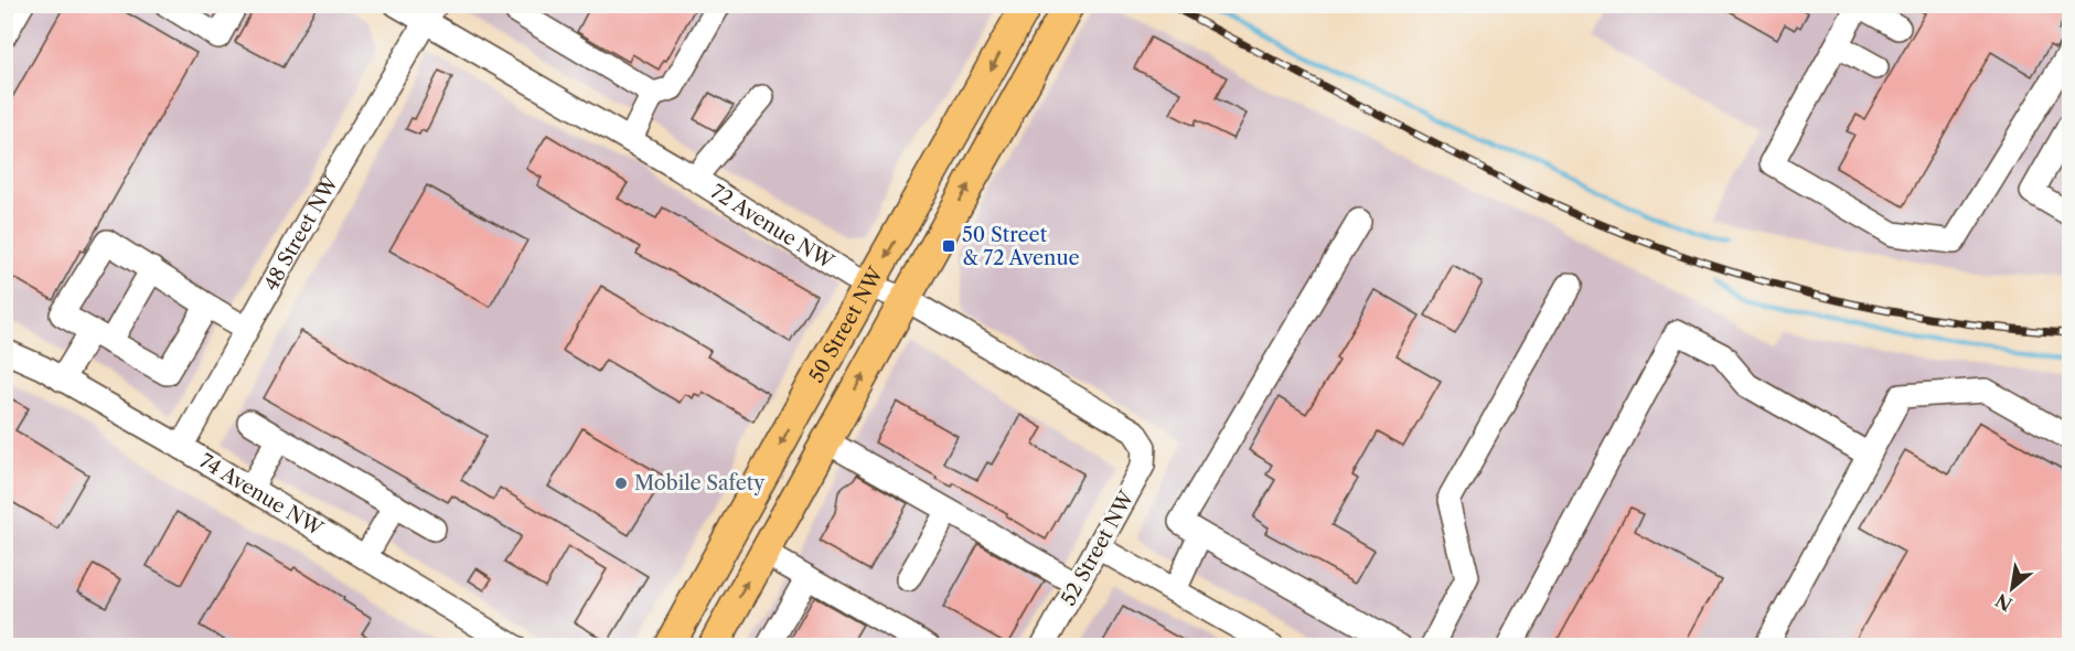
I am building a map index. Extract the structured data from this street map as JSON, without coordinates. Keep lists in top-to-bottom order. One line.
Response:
{"streets":{"main road":["50 Street NW"],"street":["72 Avenue NW","48 Street NW","74 Avenue NW","52 Street NW"]},"crossings":[["72 Avenue NW","48 Street NW"],["72 Avenue NW","50 Street NW"],["72 Avenue NW","52 Street NW"],["48 Street NW","74 Avenue NW"]],"places":{"transit":["50 Street & 72 Avenue"],"other":["Mobile Safety"]},"north":"bottom left"}
